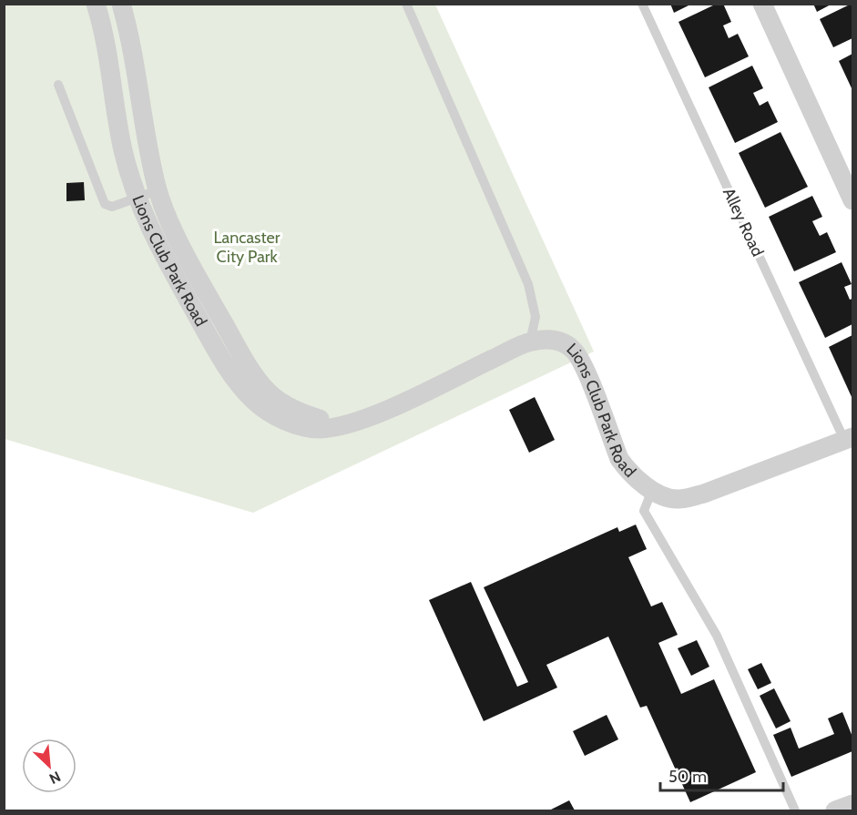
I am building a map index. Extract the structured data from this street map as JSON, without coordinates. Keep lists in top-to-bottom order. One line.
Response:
{"streets":{"street":["Lions Club Park Road"],"lane":["Alley Road"]},"crossings":[["Alley Road","Lions Club Park Road"]],"parks":["Lancaster City Park"],"scale_bar":"50 m","north":"bottom right"}
